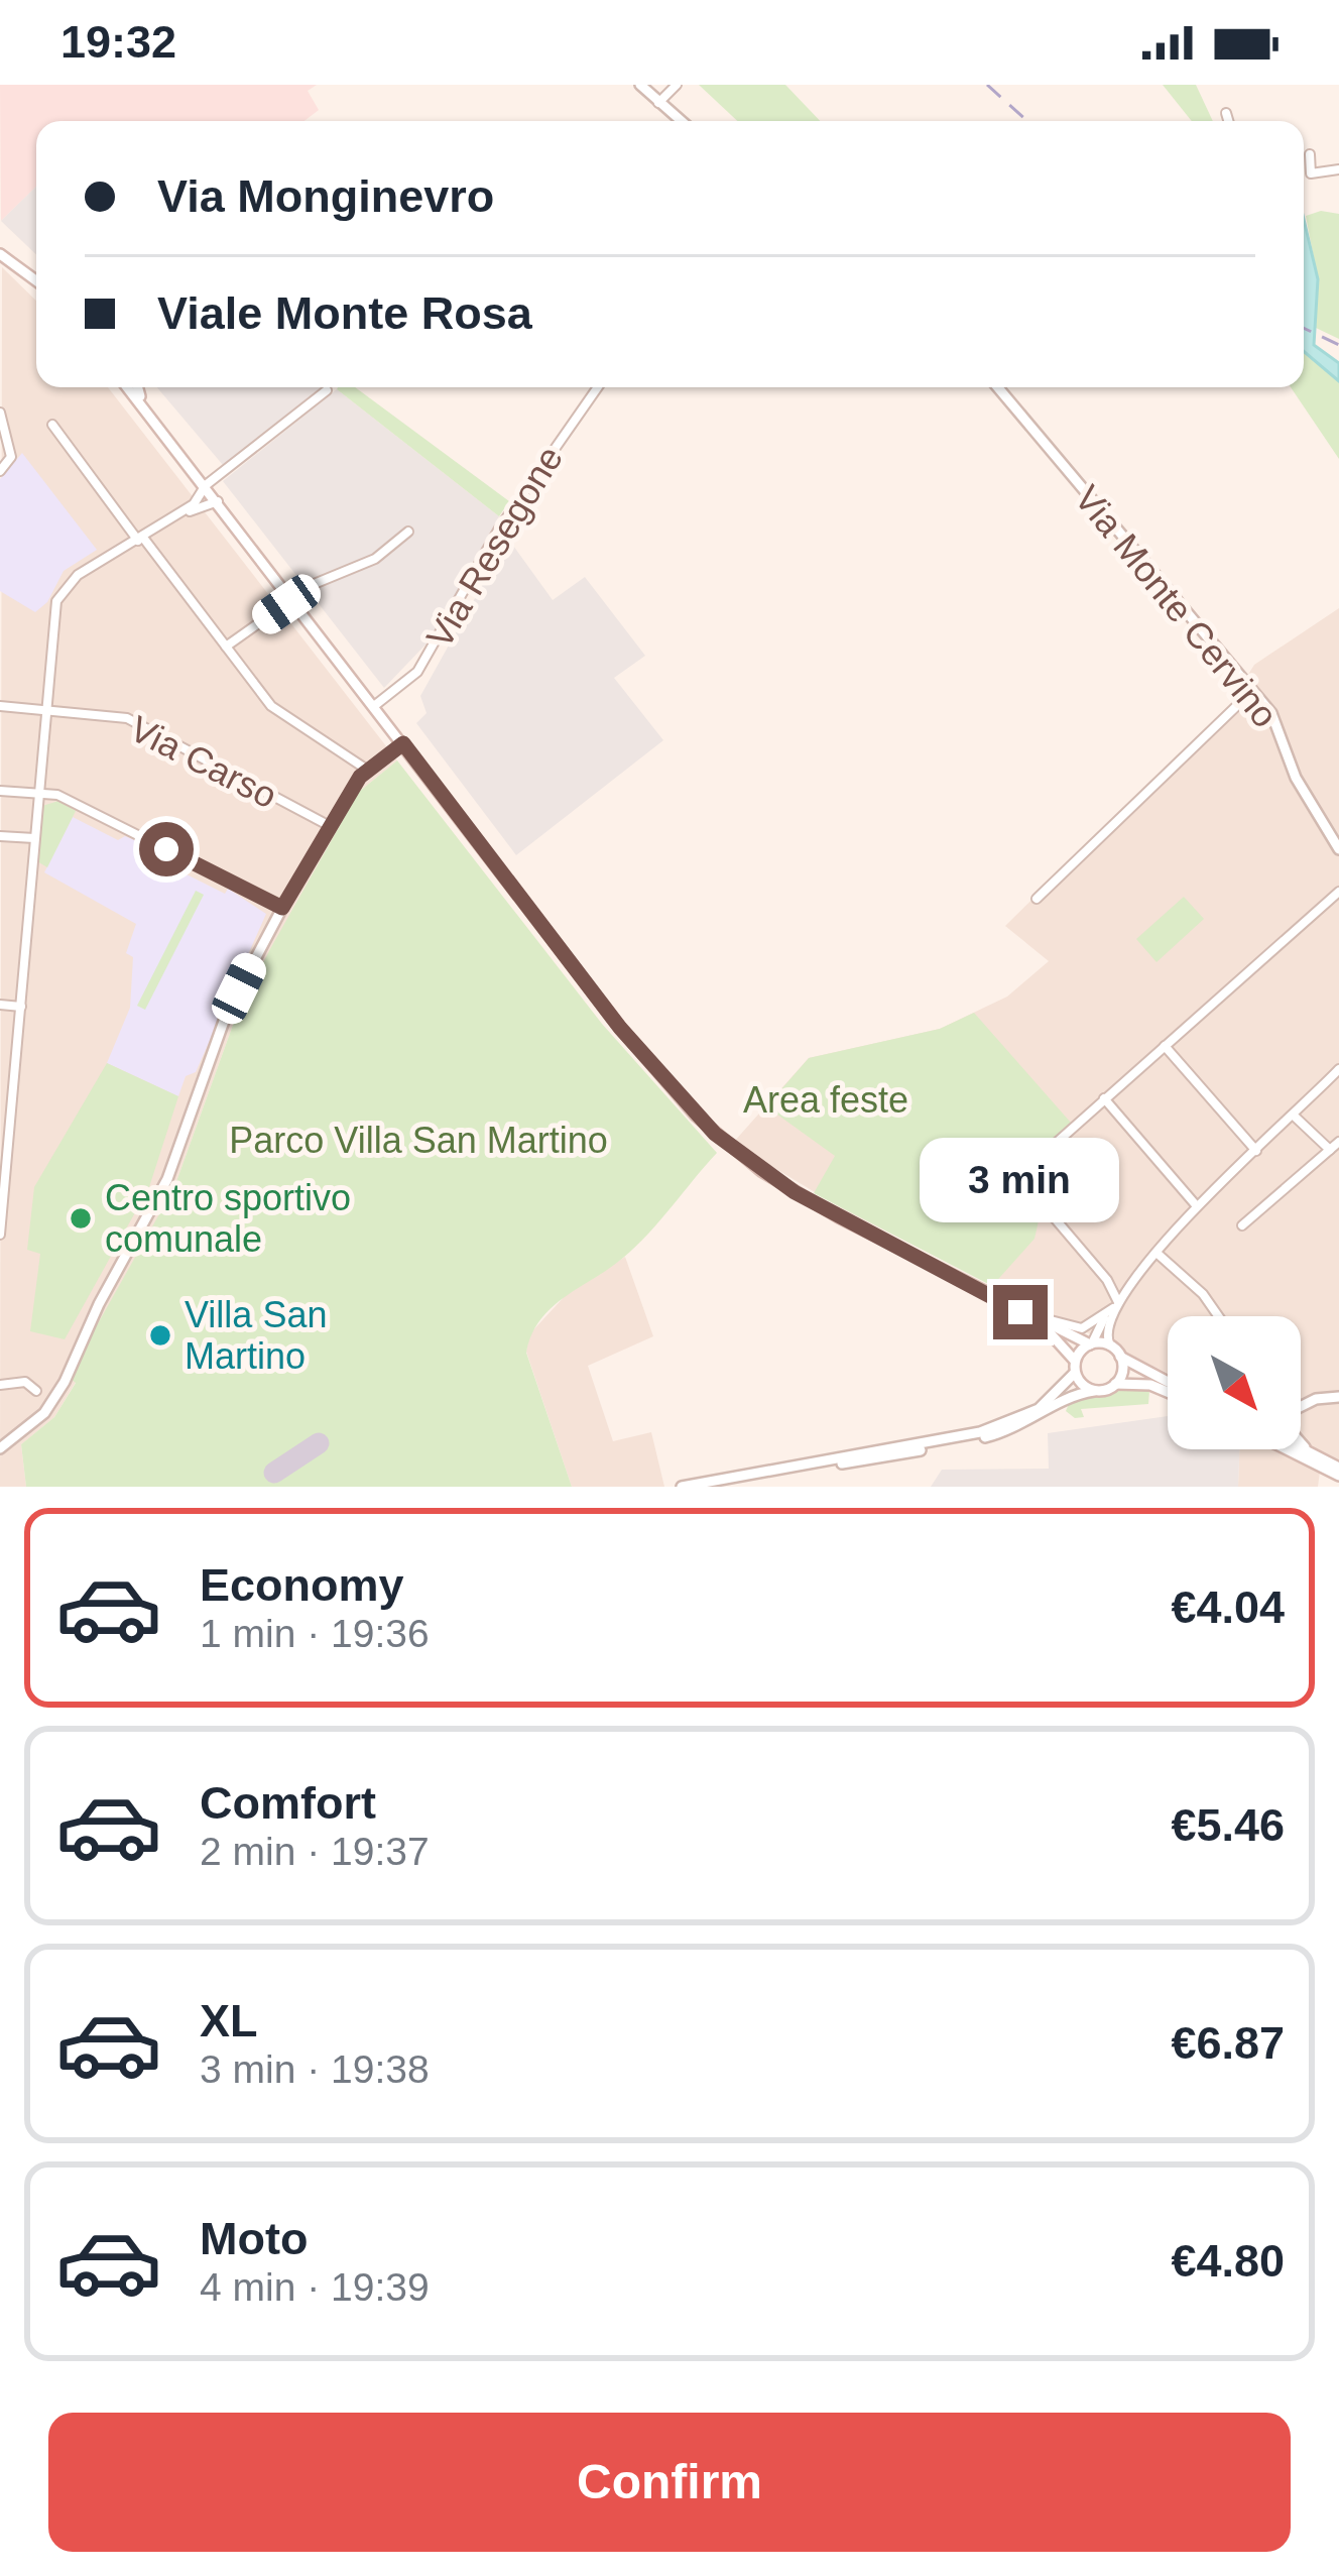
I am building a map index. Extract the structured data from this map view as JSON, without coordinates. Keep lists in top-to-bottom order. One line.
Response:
{"streets":{"street":["Via Resegone","Via Monte Cervino","Via Carso"]},"parks":["Area feste","Parco Villa San Martino"],"places":["Centro sportivo comunale","Villa San Martino"],"north":"bottom right","page":{"status":"19:32","banner":["Via Monginevro","Viale Monte Rosa"],"bubble":"3 min","list":[{"name":"Economy","note":"1 min · 19:36","value":"€4.04"},{"name":"Comfort","note":"2 min · 19:37","value":"€5.46"},{"name":"XL","note":"3 min · 19:38","value":"€6.87"},{"name":"Moto","note":"4 min · 19:39","value":"€4.80"}],"buttons":"Confirm"}}
